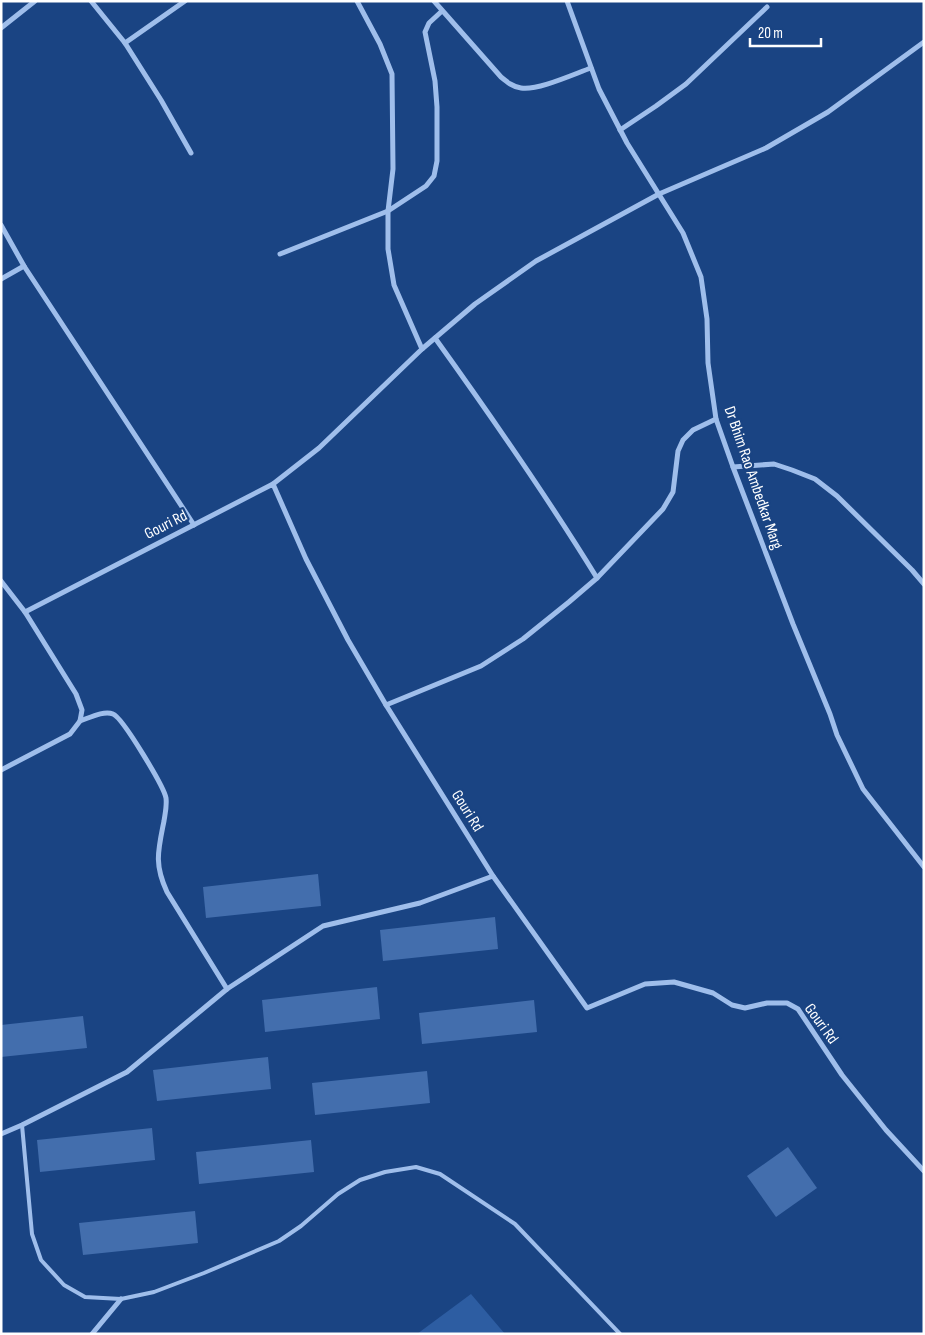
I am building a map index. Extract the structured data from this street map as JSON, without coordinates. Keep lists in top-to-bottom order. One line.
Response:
{"streets":{"street":["Dr Bhim Rao Ambedkar Marg","Gouri Rd"]},"scale_bar":"20 m"}
